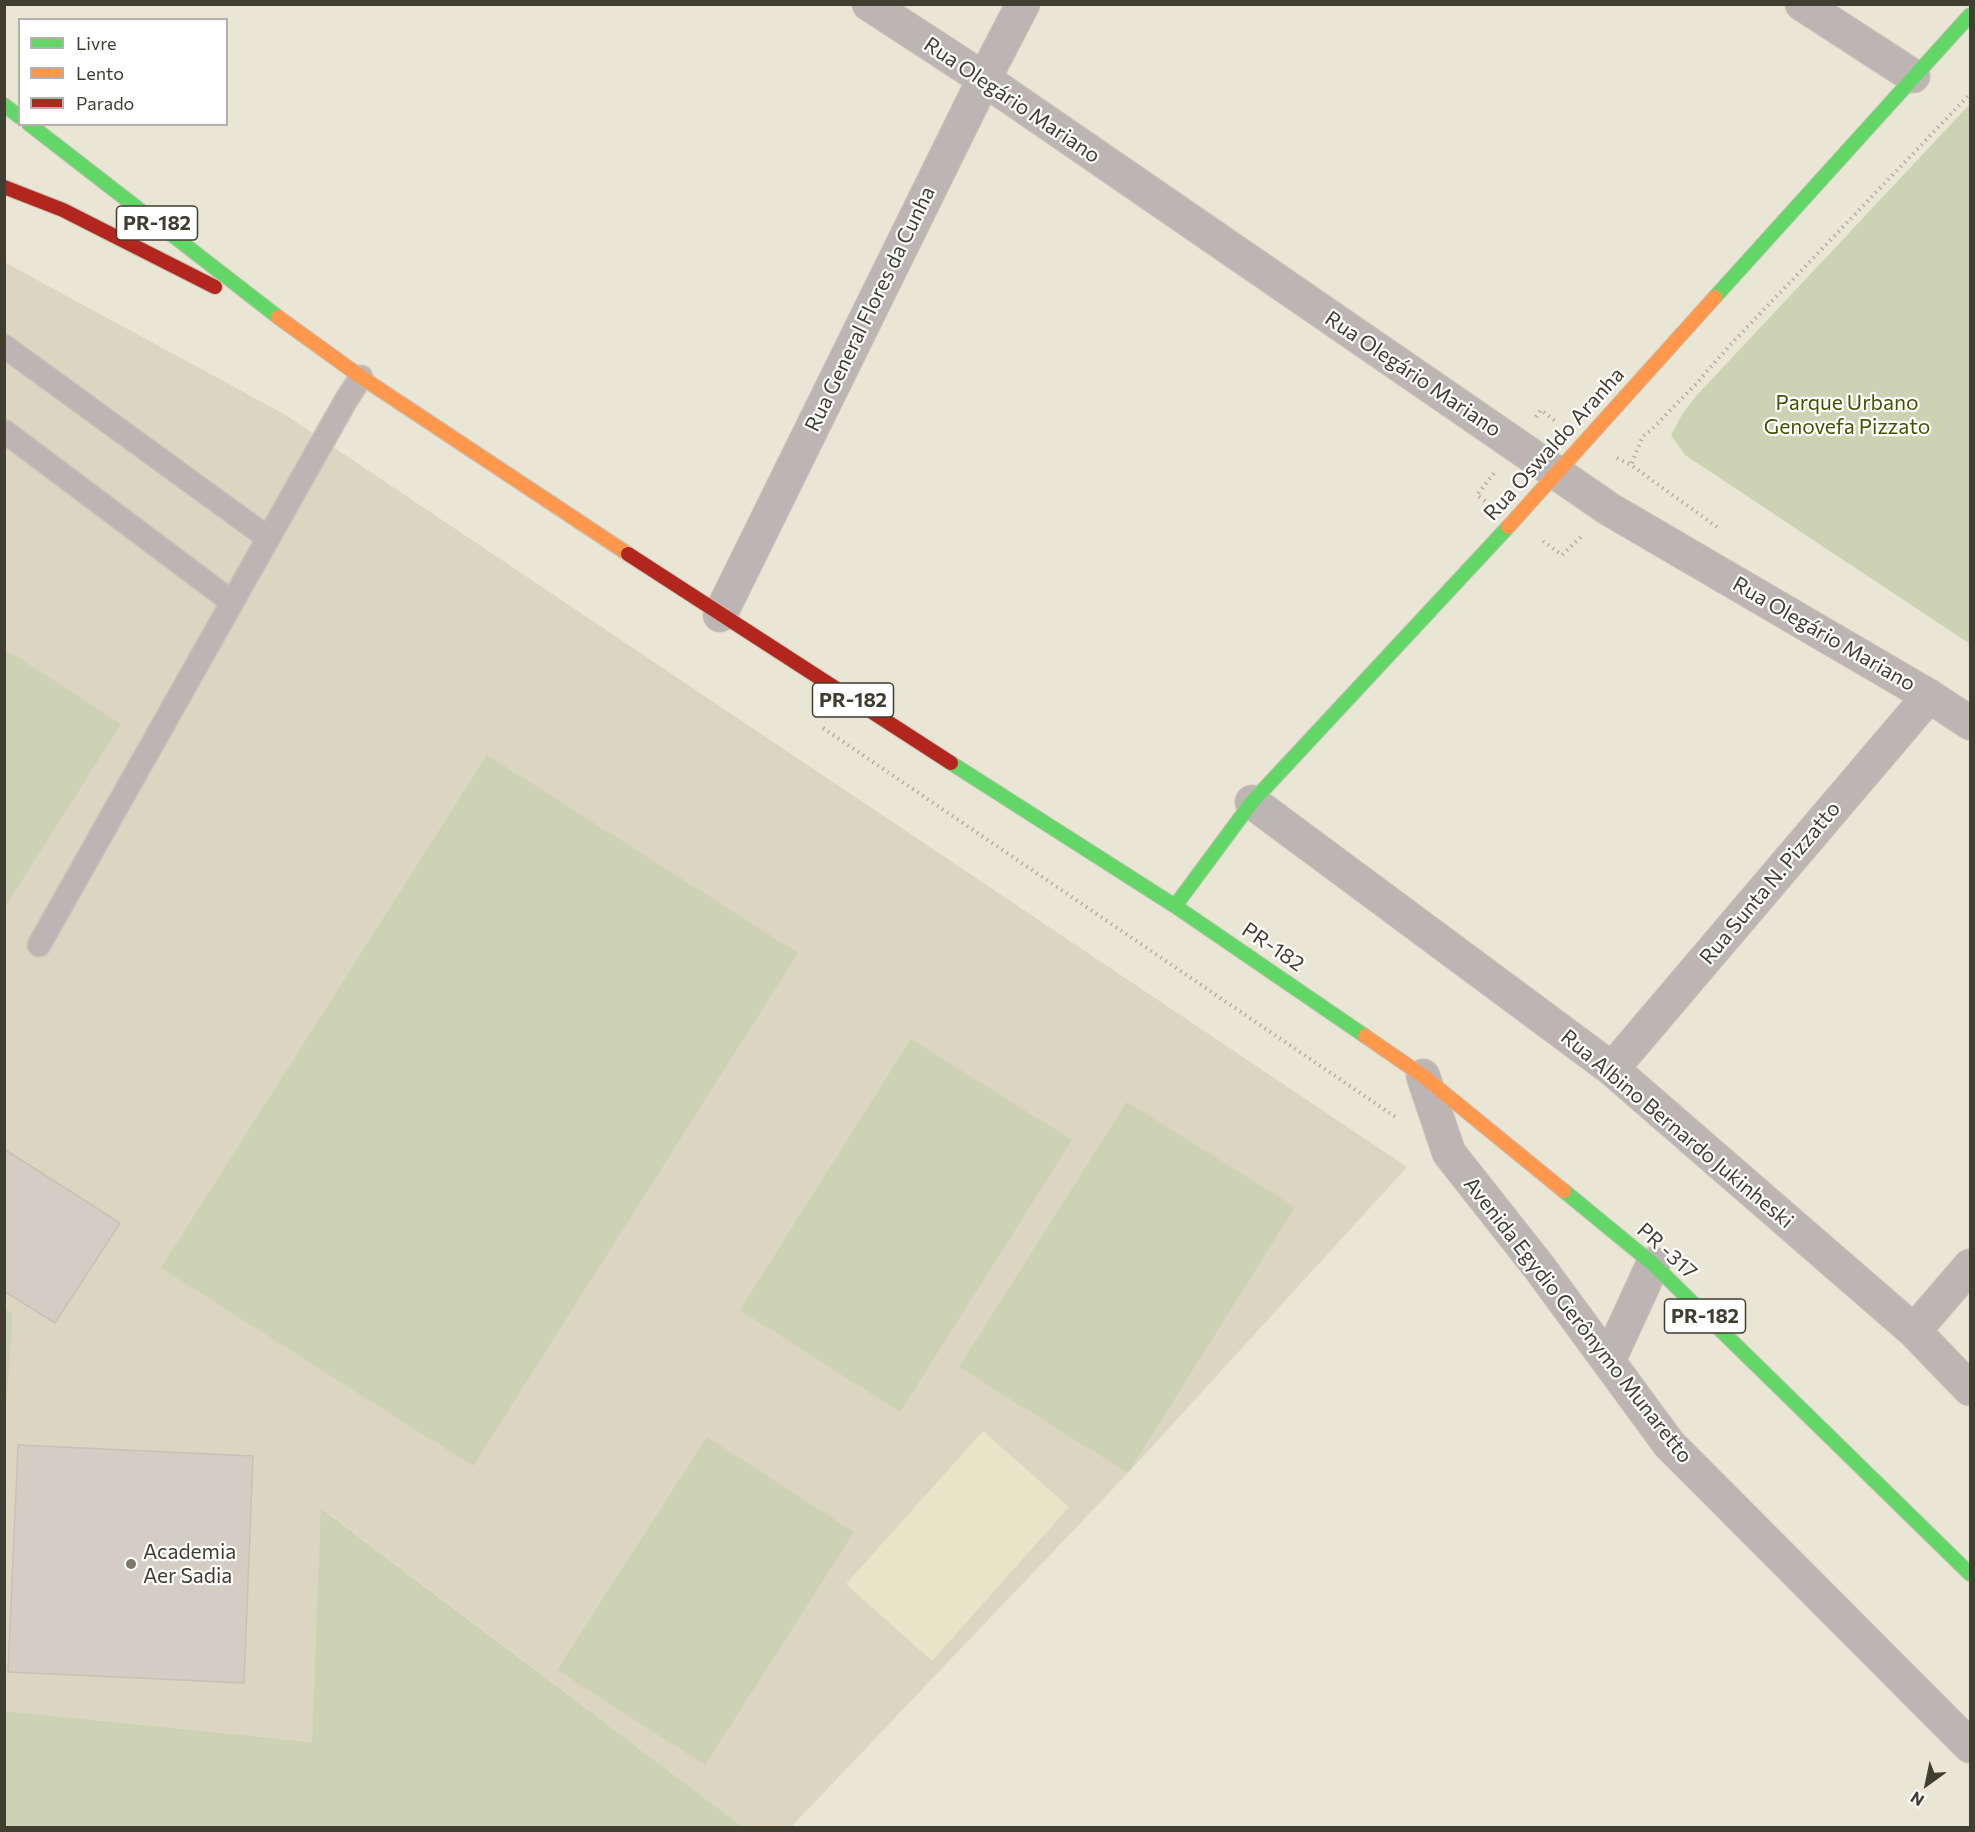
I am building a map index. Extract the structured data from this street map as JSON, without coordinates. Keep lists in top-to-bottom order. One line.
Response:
{"streets":{"main road":["PR-182","Rua Oswaldo Aranha","PR -317"],"street":["Rua Olegário Mariano","Rua General Flores da Cunha","Rua Sunta N. Pizzatto","Rua Albino Bernardo Jukinheski","Avenida Egydio Gerônymo Munaretto"]},"crossings":[["Rua Olegário Mariano","Rua General Flores da Cunha"],["Rua Olegário Mariano","Rua Oswaldo Aranha"],["Rua Olegário Mariano","Rua Sunta N. Pizzatto"],["PR-182","Rua General Flores da Cunha"],["PR-182","Rua Oswaldo Aranha"],["PR-182","PR -317"],["PR-182","Avenida Egydio Gerônymo Munaretto"],["Rua Oswaldo Aranha","Rua Albino Bernardo Jukinheski"],["Rua Sunta N. Pizzatto","Rua Albino Bernardo Jukinheski"],["PR -317","Avenida Egydio Gerônymo Munaretto"]],"parks":["Parque Urbano Genovefa Pizzato"],"places":["Academia Aer Sadia"],"legend":["Livre","Lento","Parado"],"north":"bottom left"}
